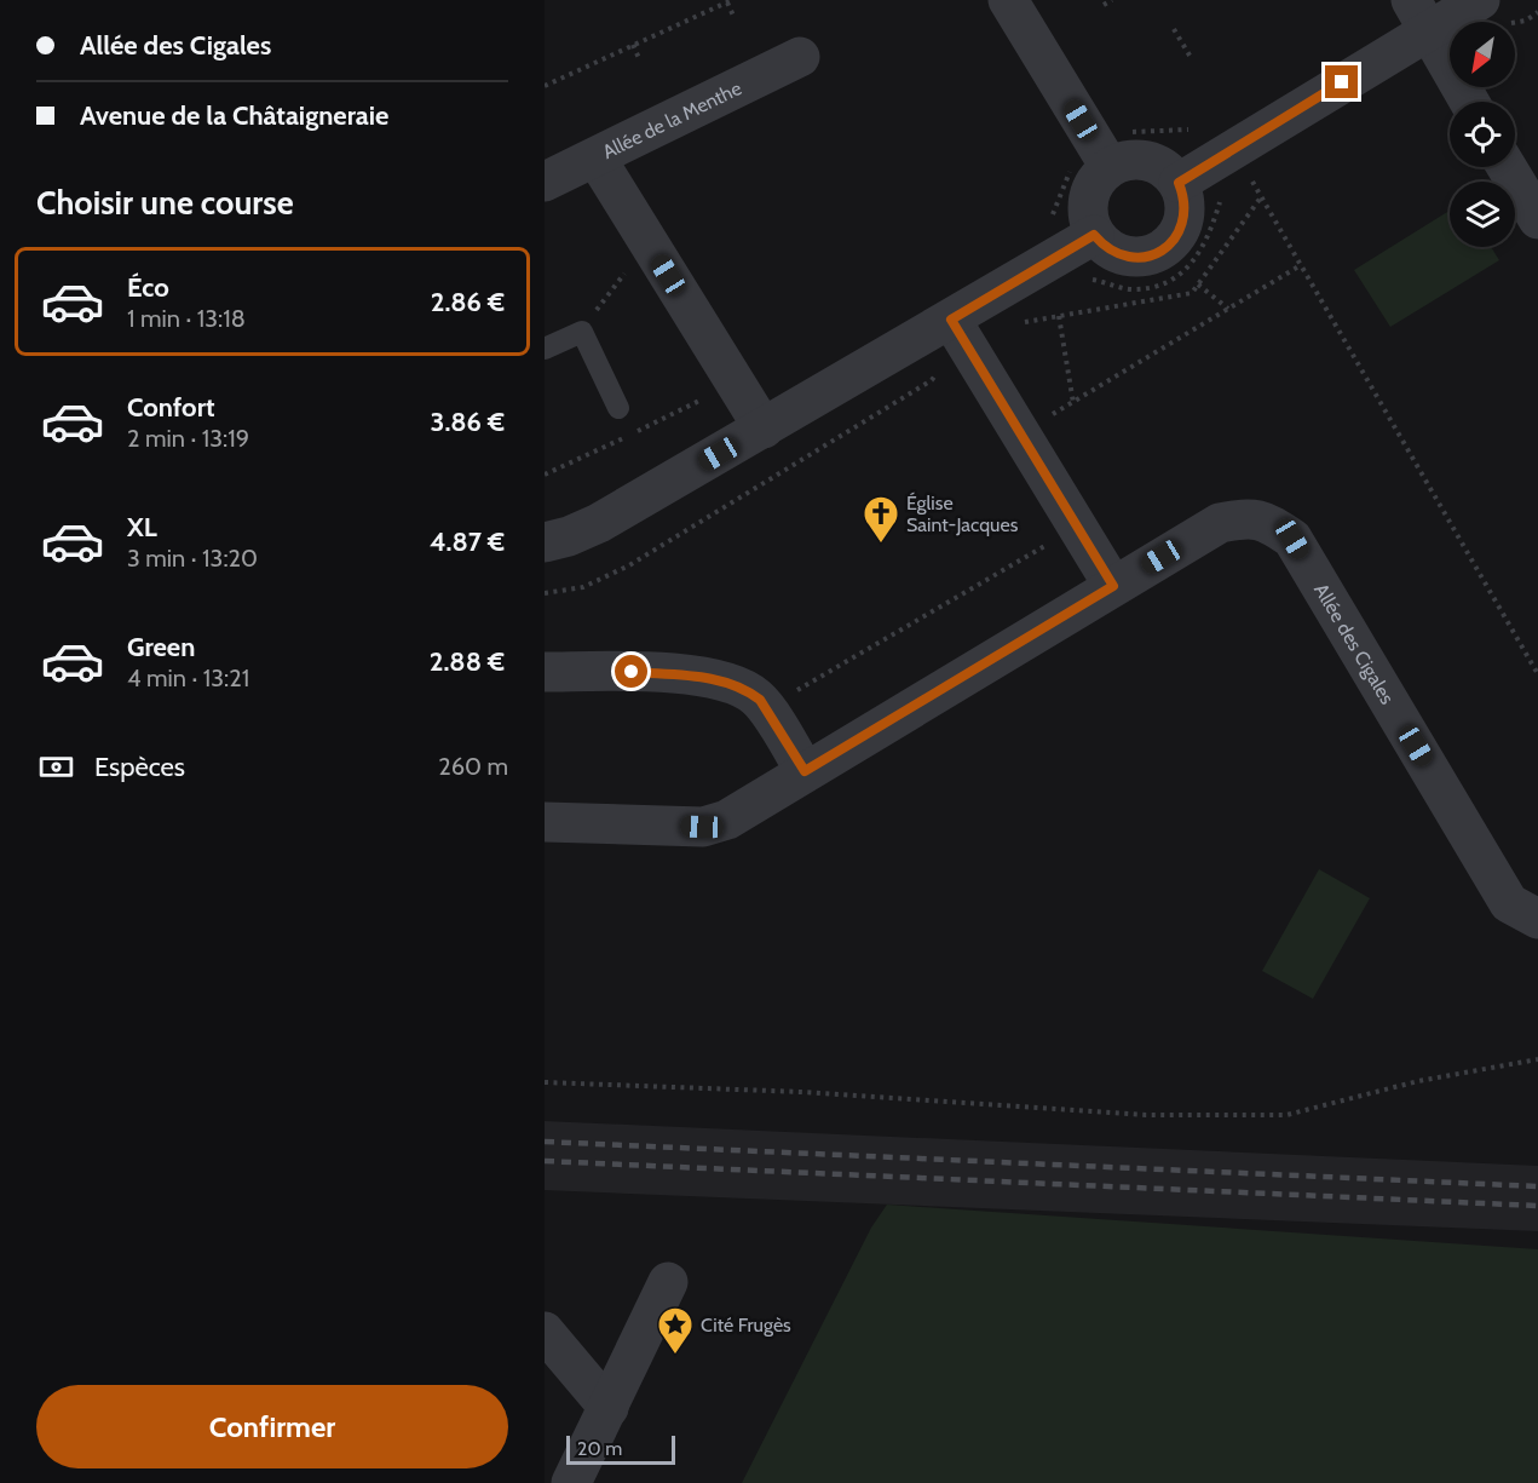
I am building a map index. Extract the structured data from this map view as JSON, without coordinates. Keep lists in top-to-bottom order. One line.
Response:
{"streets":{"street":["Allée de la Menthe","Allée des Cigales"]},"places":{"church":["Église Saint-Jacques"],"place":["Cité Frugès"]},"scale_bar":"20 m","north":"bottom left","page":{"banner":["Allée des Cigales","Avenue de la Châtaigneraie"],"heading":"Choisir une course","list":[{"name":"Éco","note":"1 min · 13:18","value":"2.86 €"},{"name":"Confort","note":"2 min · 13:19","value":"3.86 €"},{"name":"XL","note":"3 min · 13:20","value":"4.87 €"},{"name":"Green","note":"4 min · 13:21","value":"2.88 €"}],"pay":["Espèces","260 m"],"buttons":"Confirmer","scale":"20 m"}}
